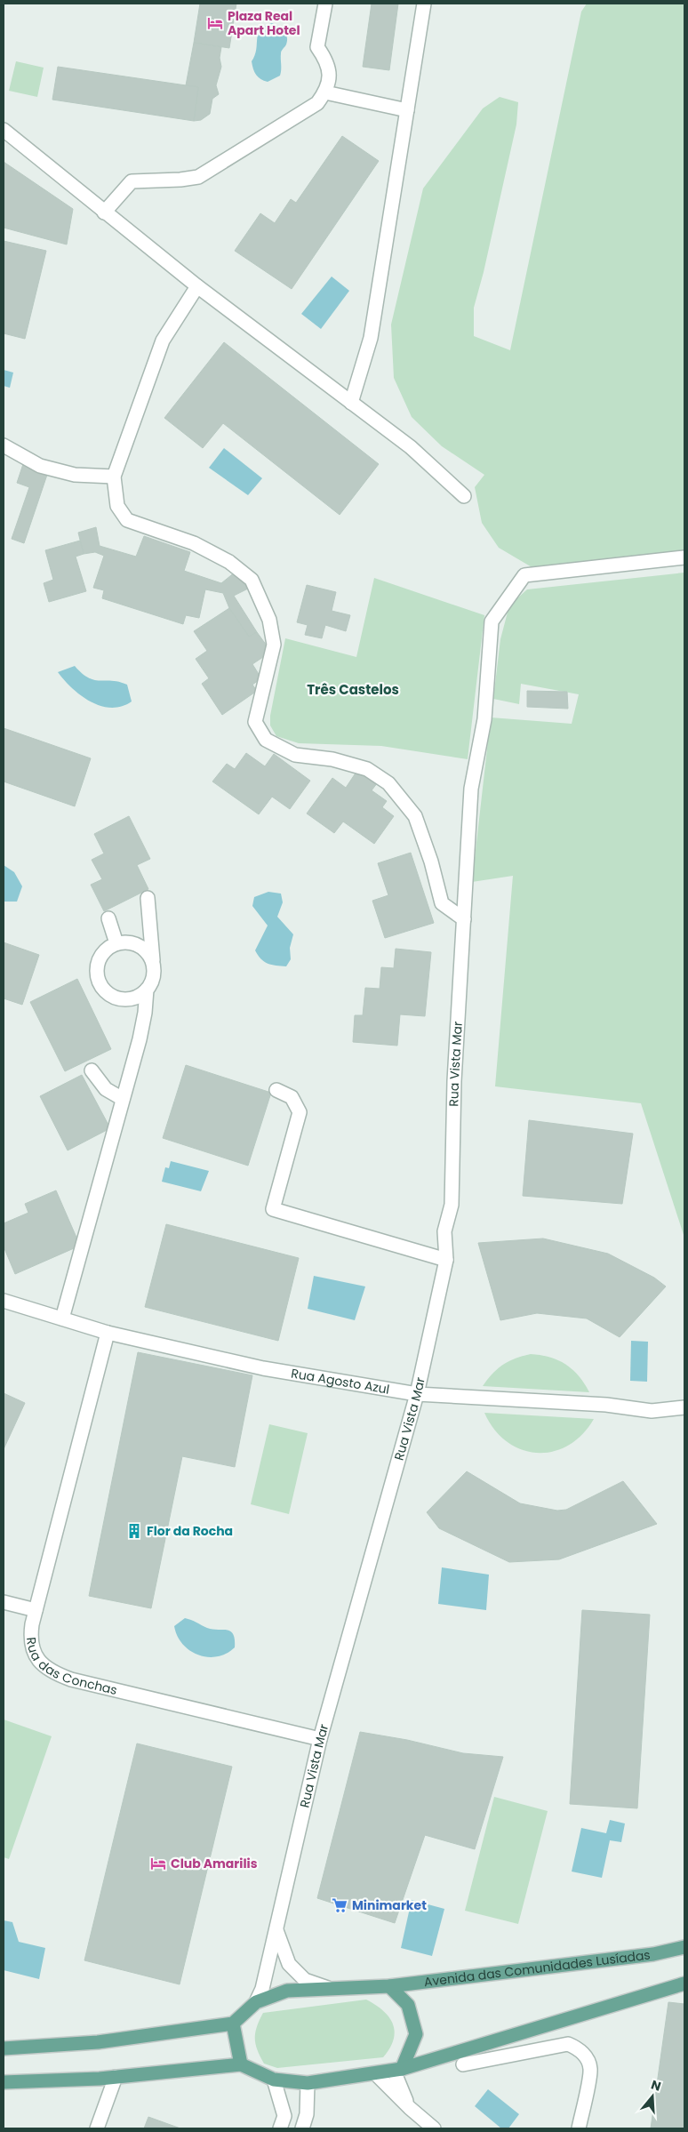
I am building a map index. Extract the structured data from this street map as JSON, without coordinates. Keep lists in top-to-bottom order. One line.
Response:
{"streets":{"main road":["Avenida das Comunidades Lusíadas"],"street":["Rua Vista Mar","Rua Agosto Azul","Rua das Conchas"]},"crossings":[["Rua Vista Mar","Rua Agosto Azul"],["Rua Vista Mar","Rua das Conchas"],["Rua Vista Mar","Avenida das Comunidades Lusíadas"],["Rua Agosto Azul","Rua das Conchas"]],"districts":["Três Castelos"],"places":{"hotel":["Plaza Real Apart Hotel","Club Amarilis"],"building":["Flor da Rocha"],"supermarket":["Minimarket"]},"north":"top"}
